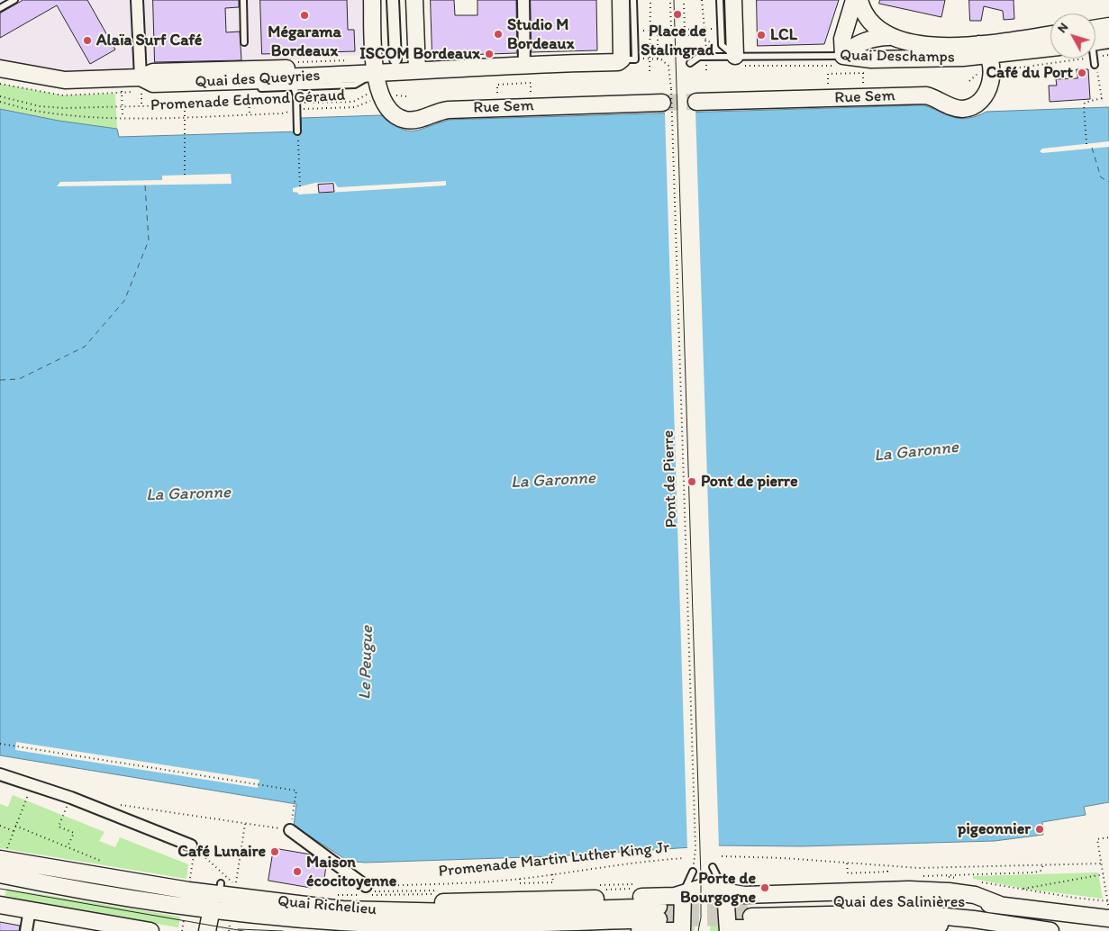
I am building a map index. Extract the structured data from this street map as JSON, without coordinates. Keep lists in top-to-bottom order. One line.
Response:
{"streets":{"main road":["Quai Deschamps","Quai des Queyries","Rue Sem","Quai des Salinières","Quai Richelieu"],"path":["Promenade Edmond Géraud","Pont de Pierre","Promenade Martin Luther King Jr"]},"crossings":[["Quai Deschamps","Rue Sem"],["Quai des Queyries","Rue Sem"],["Rue Sem","Promenade Edmond Géraud"],["Promenade Martin Luther King Jr","Quai Richelieu"]],"water":["La Garonne","Le Peugue"],"places":["Place de Stalingrad","Mégarama Bordeaux","Studio M Bordeaux","LCL","Alaïa Surf Café","ISCOM Bordeaux","Café du Port","Pont de pierre","pigeonnier","Café Lunaire","Maison écocitoyenne","Porte de Bourgogne"],"north":"top left"}
